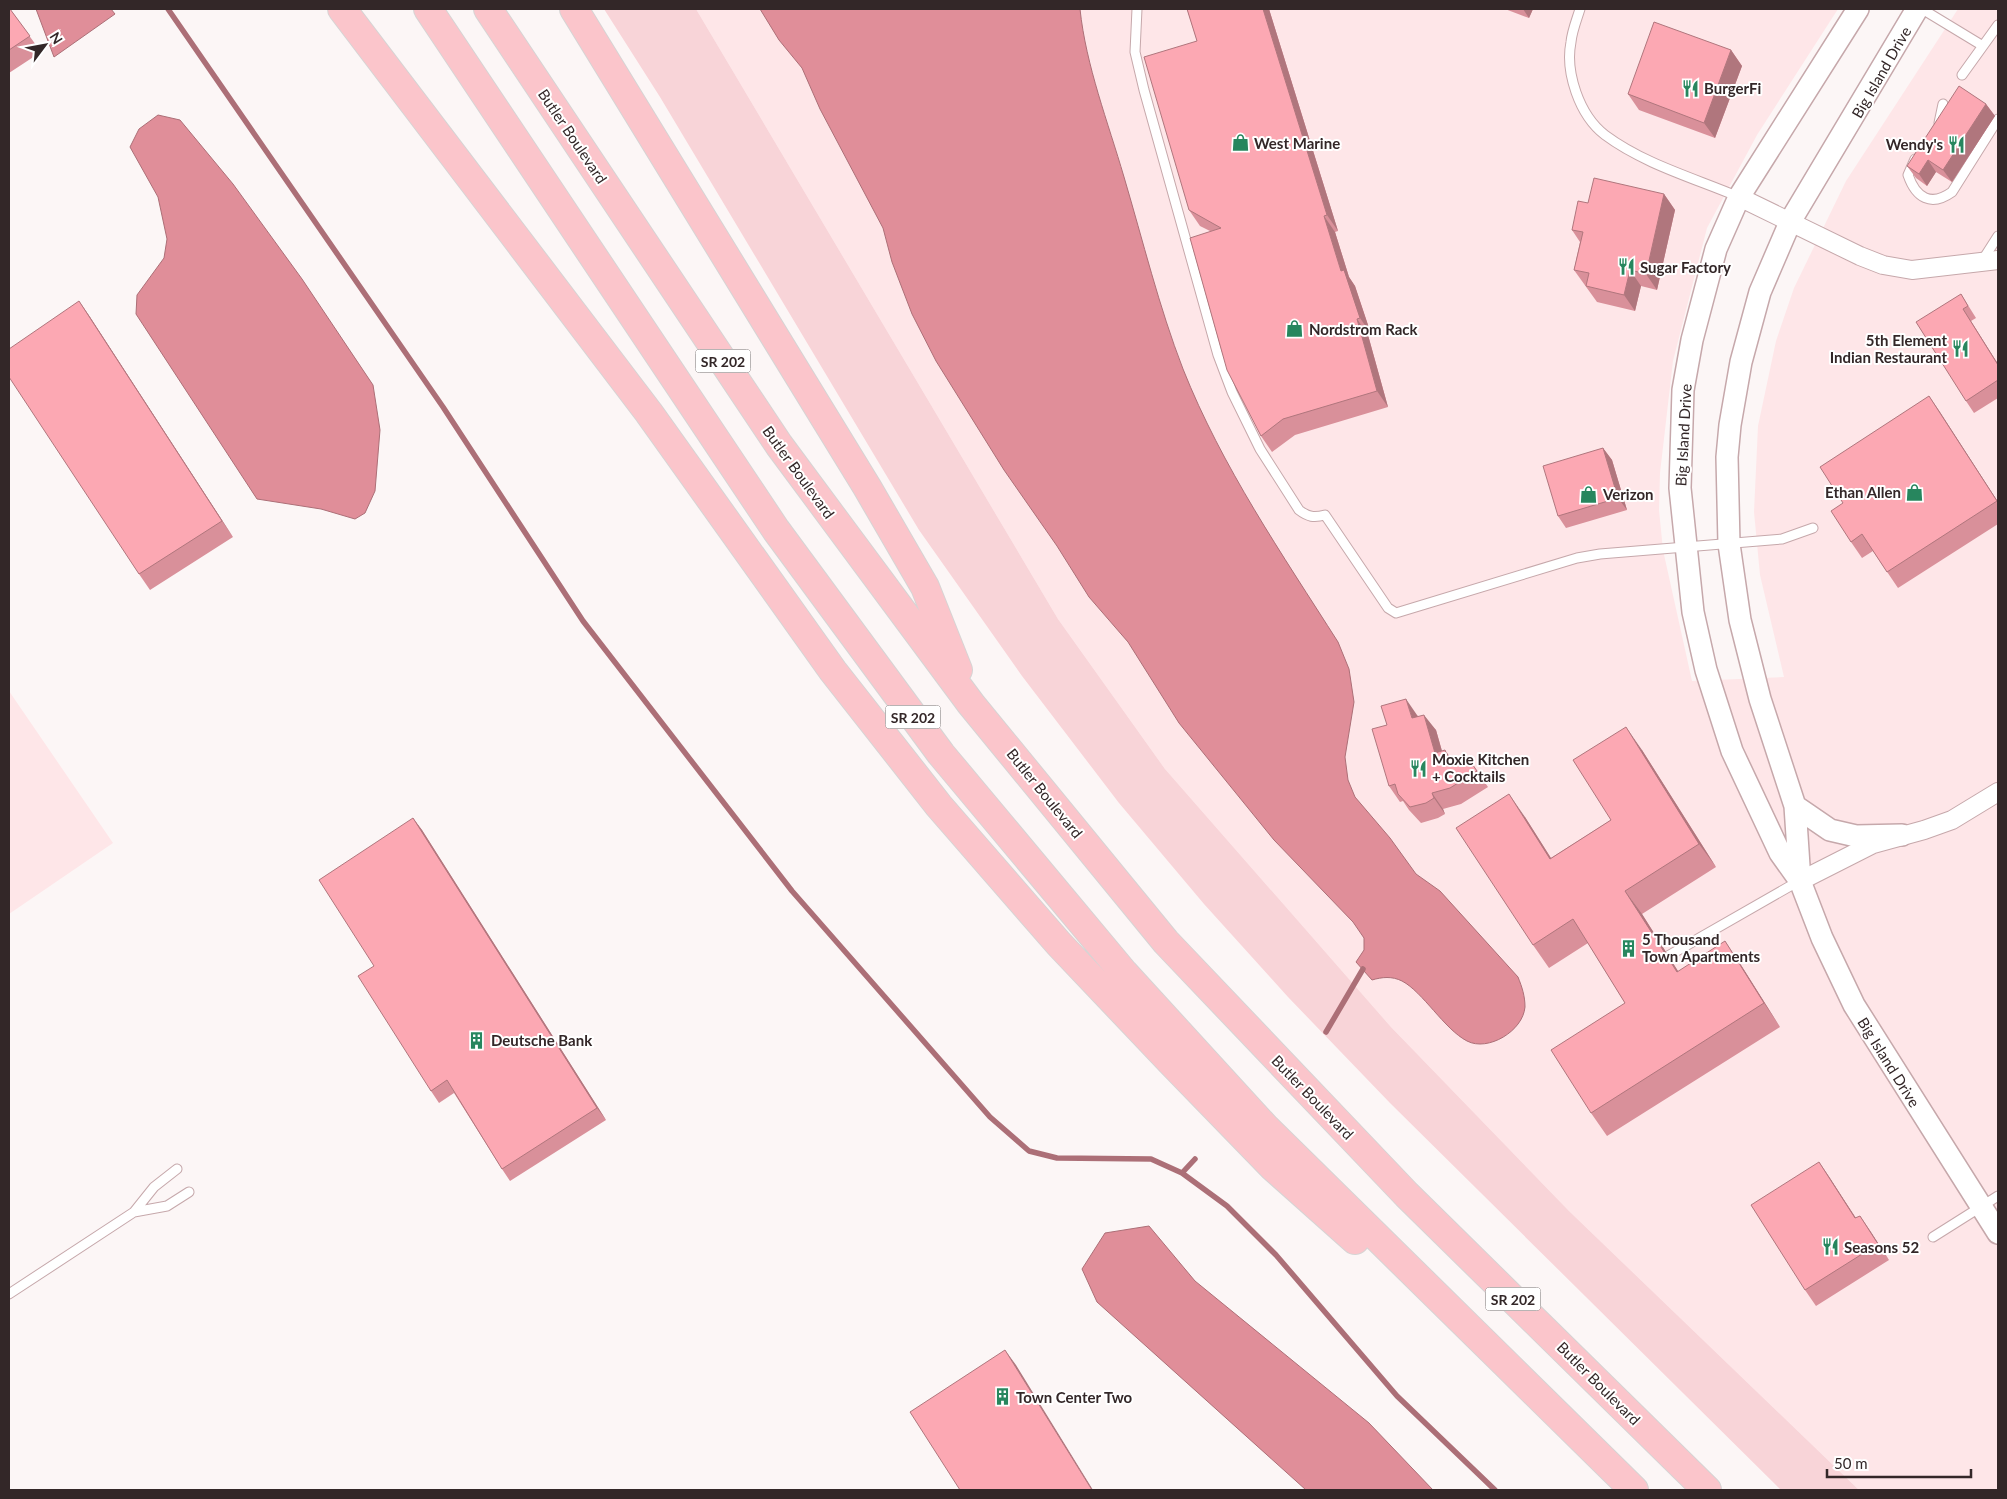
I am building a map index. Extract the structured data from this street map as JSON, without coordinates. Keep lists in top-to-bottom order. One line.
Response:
{"streets":{"highway":["Butler Boulevard","SR 202"],"street":["Big Island Drive"]},"places":{"restaurant":["BurgerFi","Wendy's","Sugar Factory","5th Element Indian Restaurant","Moxie Kitchen + Cocktails","Seasons 52"],"shop":["West Marine","Nordstrom Rack","Ethan Allen","Verizon"],"building":["5 Thousand Town Apartments","Deutsche Bank","Town Center Two"]},"scale_bar":"50 m","north":"top right"}
